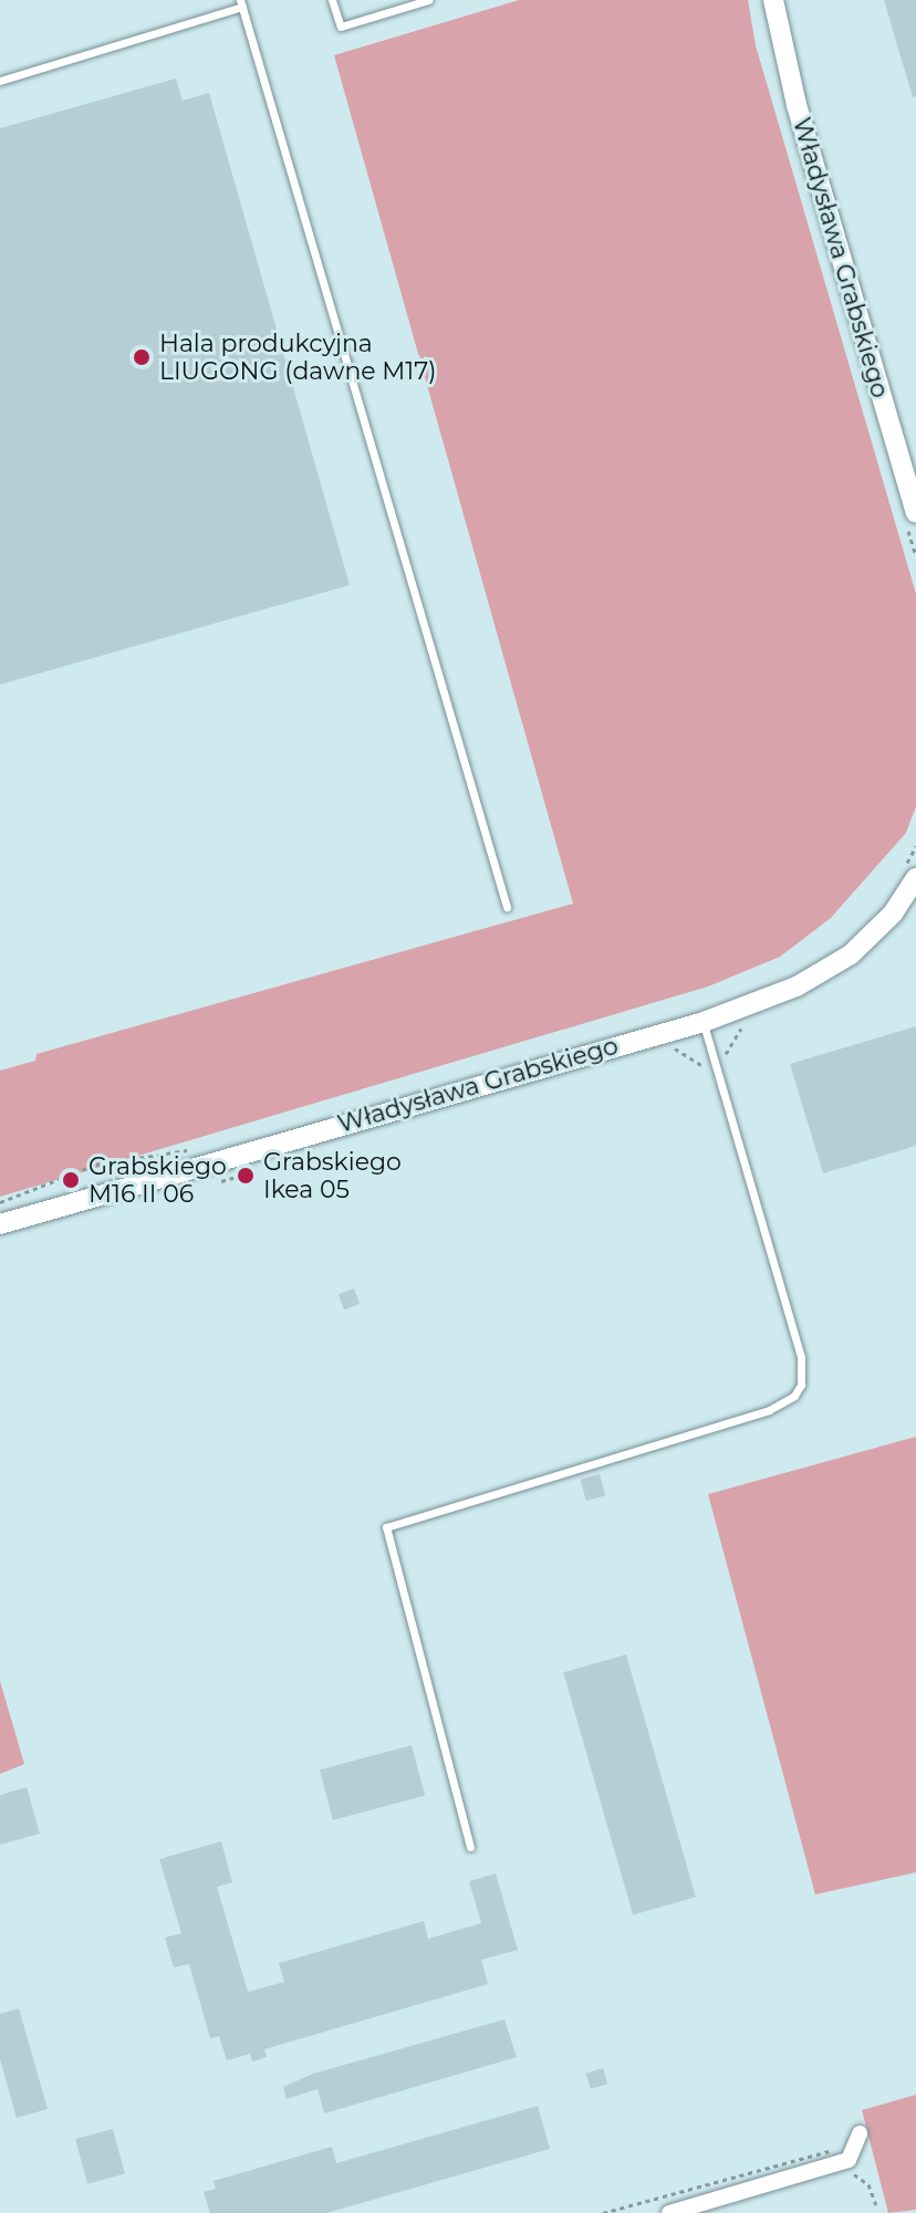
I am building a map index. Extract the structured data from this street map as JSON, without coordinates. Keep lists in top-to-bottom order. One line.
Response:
{"streets":{"street":["Władysława Grabskiego"]},"places":["Hala produkcyjna LIUGONG (dawne M17)","Grabskiego Ikea 05","Grabskiego M16 II 06"]}
